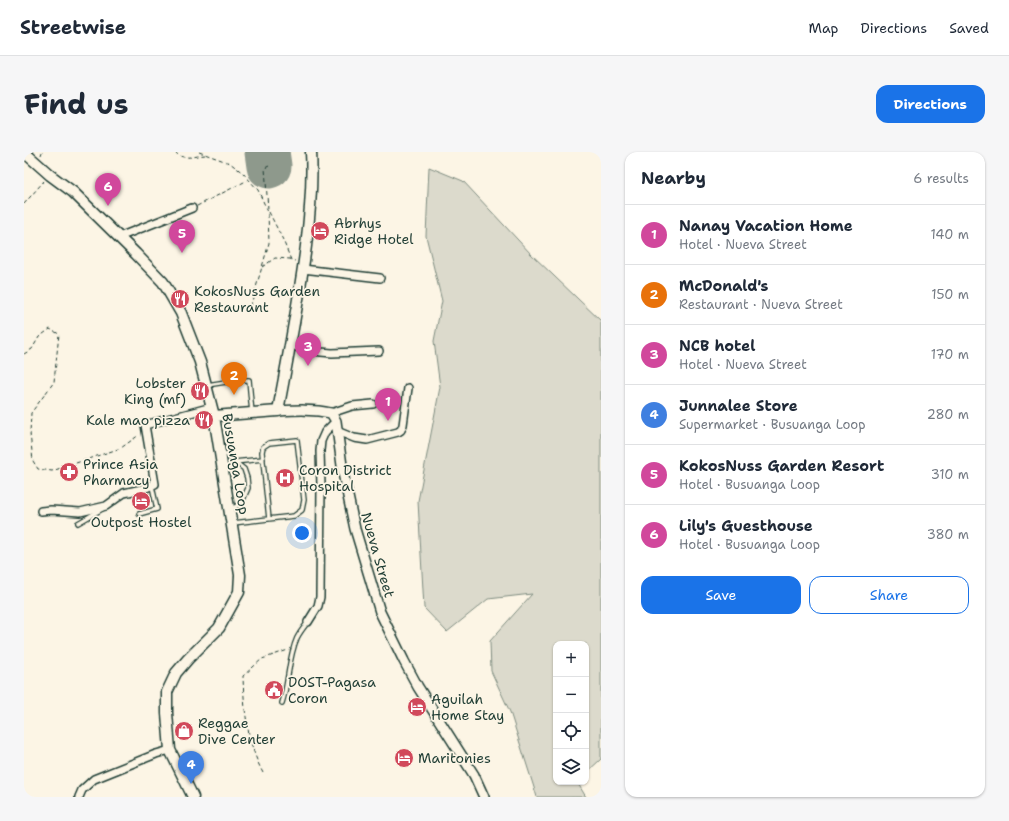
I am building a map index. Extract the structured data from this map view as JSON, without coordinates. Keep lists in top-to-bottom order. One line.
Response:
{"streets":{"main road":["Busuanga Loop"],"street":["Nueva Street"]},"places":{"hotel":["Abrhys Ridge Hotel","Outpost Hostel","Aguilah Home Stay","Maritonies"],"restaurant":["KokosNuss Garden Restaurant","Lobster King (mf)","Kale mao pizza"],"pharmacy":["Prince Asia Pharmacy"],"hospital":["Coron District Hospital"],"public building":["DOST-Pagasa Coron"],"shop":["Reggae Dive Center"]},"page":{"header":"Streetwise","nav":["Map","Directions","Saved"],"title":"Find us","buttons":["Directions",["Save","Share"]],"heading":["Nearby","6 results"],"pins":["6","5","3","2","1","4"],"list":[{"mark":"1","name":"Nanay Vacation Home","note":"Hotel · Nueva Street","value":"140 m"},{"mark":"2","name":"McDonald's","note":"Restaurant · Nueva Street","value":"150 m"},{"mark":"3","name":"NCB hotel","note":"Hotel · Nueva Street","value":"170 m"},{"mark":"4","name":"Junnalee Store","note":"Supermarket · Busuanga Loop","value":"280 m"},{"mark":"5","name":"KokosNuss Garden Resort","note":"Hotel · Busuanga Loop","value":"310 m"},{"mark":"6","name":"Lily's Guesthouse","note":"Hotel · Busuanga Loop","value":"380 m"}],"map_buttons":["+","−"]}}
